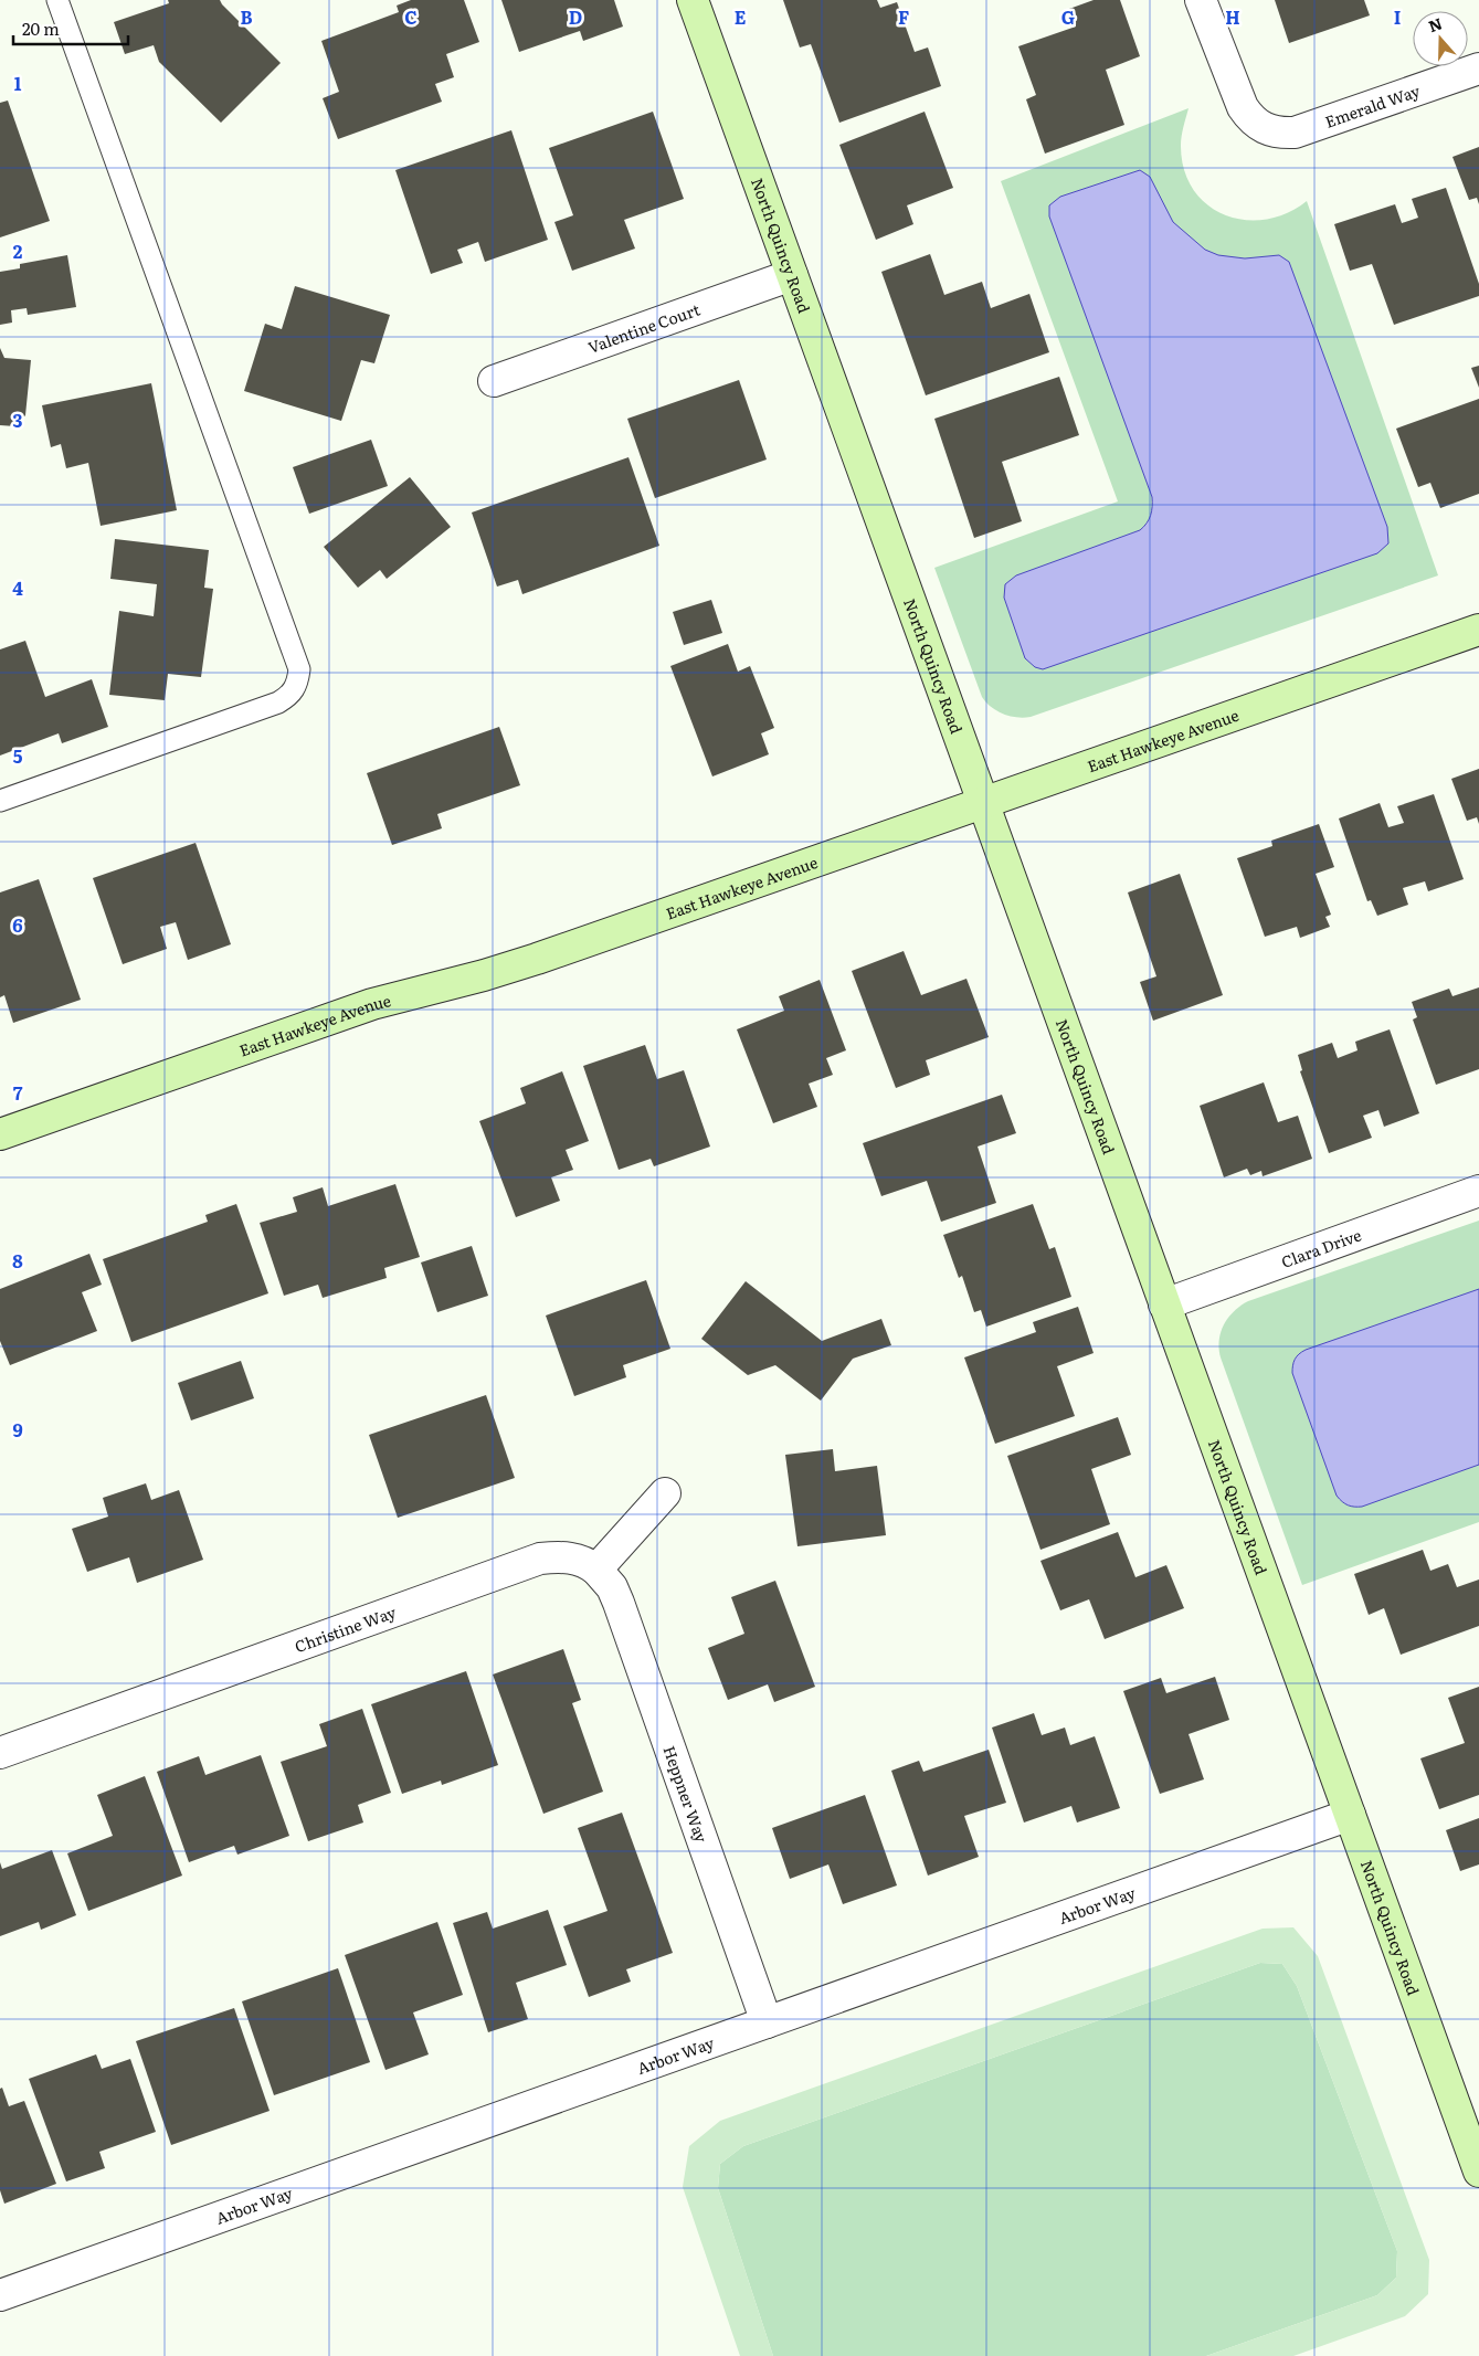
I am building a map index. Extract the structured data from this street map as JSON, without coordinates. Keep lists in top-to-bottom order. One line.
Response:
{"streets":{"street":["Emerald Way","North Quincy Road","Valentine Court","East Hawkeye Avenue","Clara Drive","Christine Way","Heppner Way","Arbor Way"]},"crossings":[["North Quincy Road","Valentine Court"],["North Quincy Road","East Hawkeye Avenue"],["North Quincy Road","Clara Drive"],["North Quincy Road","Arbor Way"],["Christine Way","Heppner Way"],["Heppner Way","Arbor Way"]],"scale_bar":"20 m","north":"top","grid":{"columns":["B","C","D","E","F","G","H","I"],"rows":["1","2","3","4","5","6","7","8","9"]}}
